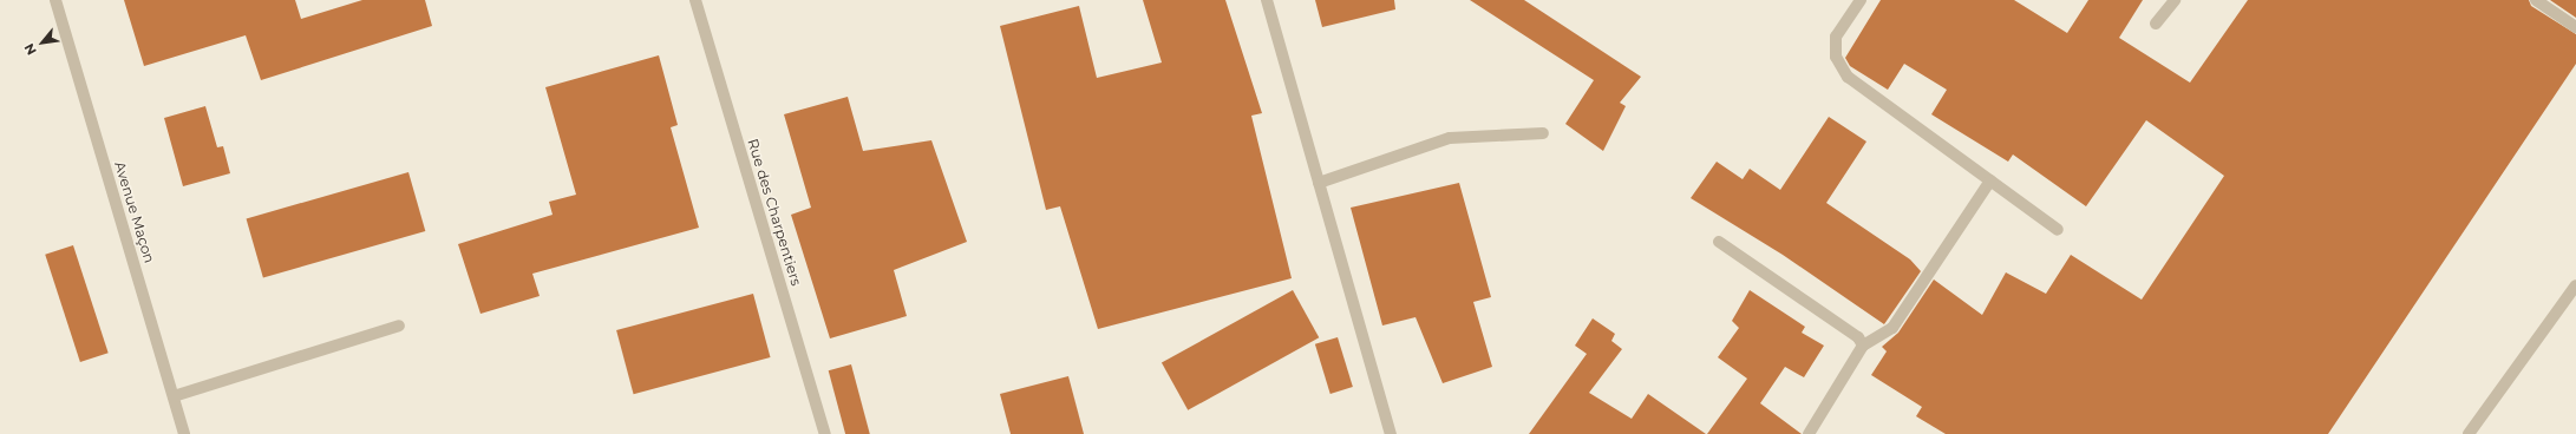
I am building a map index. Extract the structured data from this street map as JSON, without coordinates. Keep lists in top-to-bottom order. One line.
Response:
{"streets":{"street":["Avenue Maçon","Rue des Charpentiers"]},"north":"bottom left"}
